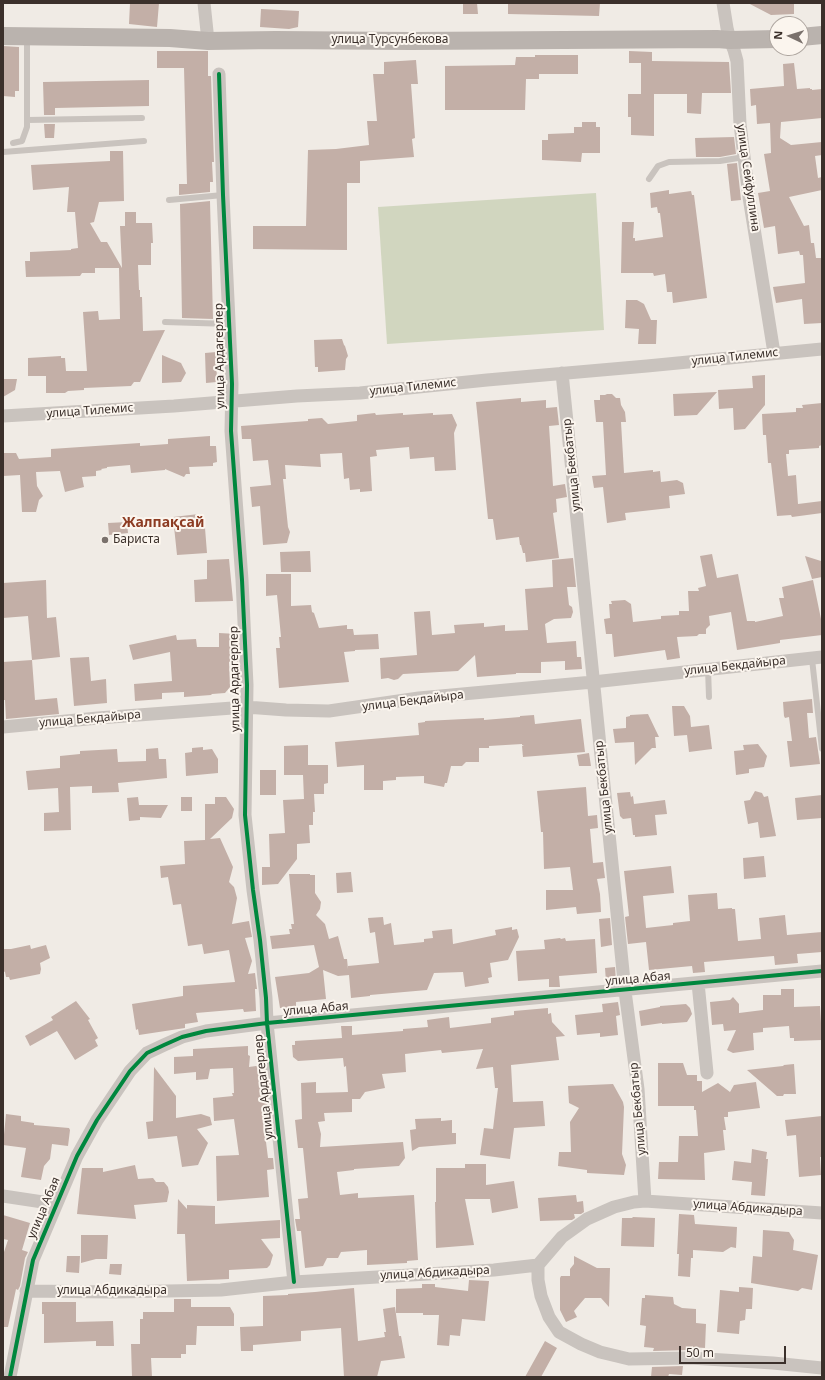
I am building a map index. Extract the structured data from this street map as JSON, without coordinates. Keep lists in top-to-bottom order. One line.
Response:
{"streets":{"street":["улица Турсунбекова","улица Сейфуллина","улица Ардагерлер","улица Тилемис","улица Бекбатыр","улица Бекдайыра","улица Абая","улица Абдикадыра"]},"crossings":[["улица Турсунбекова","улица Сейфуллина"],["улица Сейфуллина","улица Тилемис"],["улица Ардагерлер","улица Тилемис"],["улица Ардагерлер","улица Бекдайыра"],["улица Ардагерлер","улица Абая"],["улица Ардагерлер","улица Абдикадыра"],["улица Тилемис","улица Бекбатыр"],["улица Бекбатыр","улица Бекдайыра"],["улица Бекбатыр","улица Абая"],["улица Бекбатыр","улица Абдикадыра"],["улица Абая","улица Абдикадыра"]],"districts":["Жалпақсай"],"places":["Бариста"],"scale_bar":"50 m","north":"left"}
